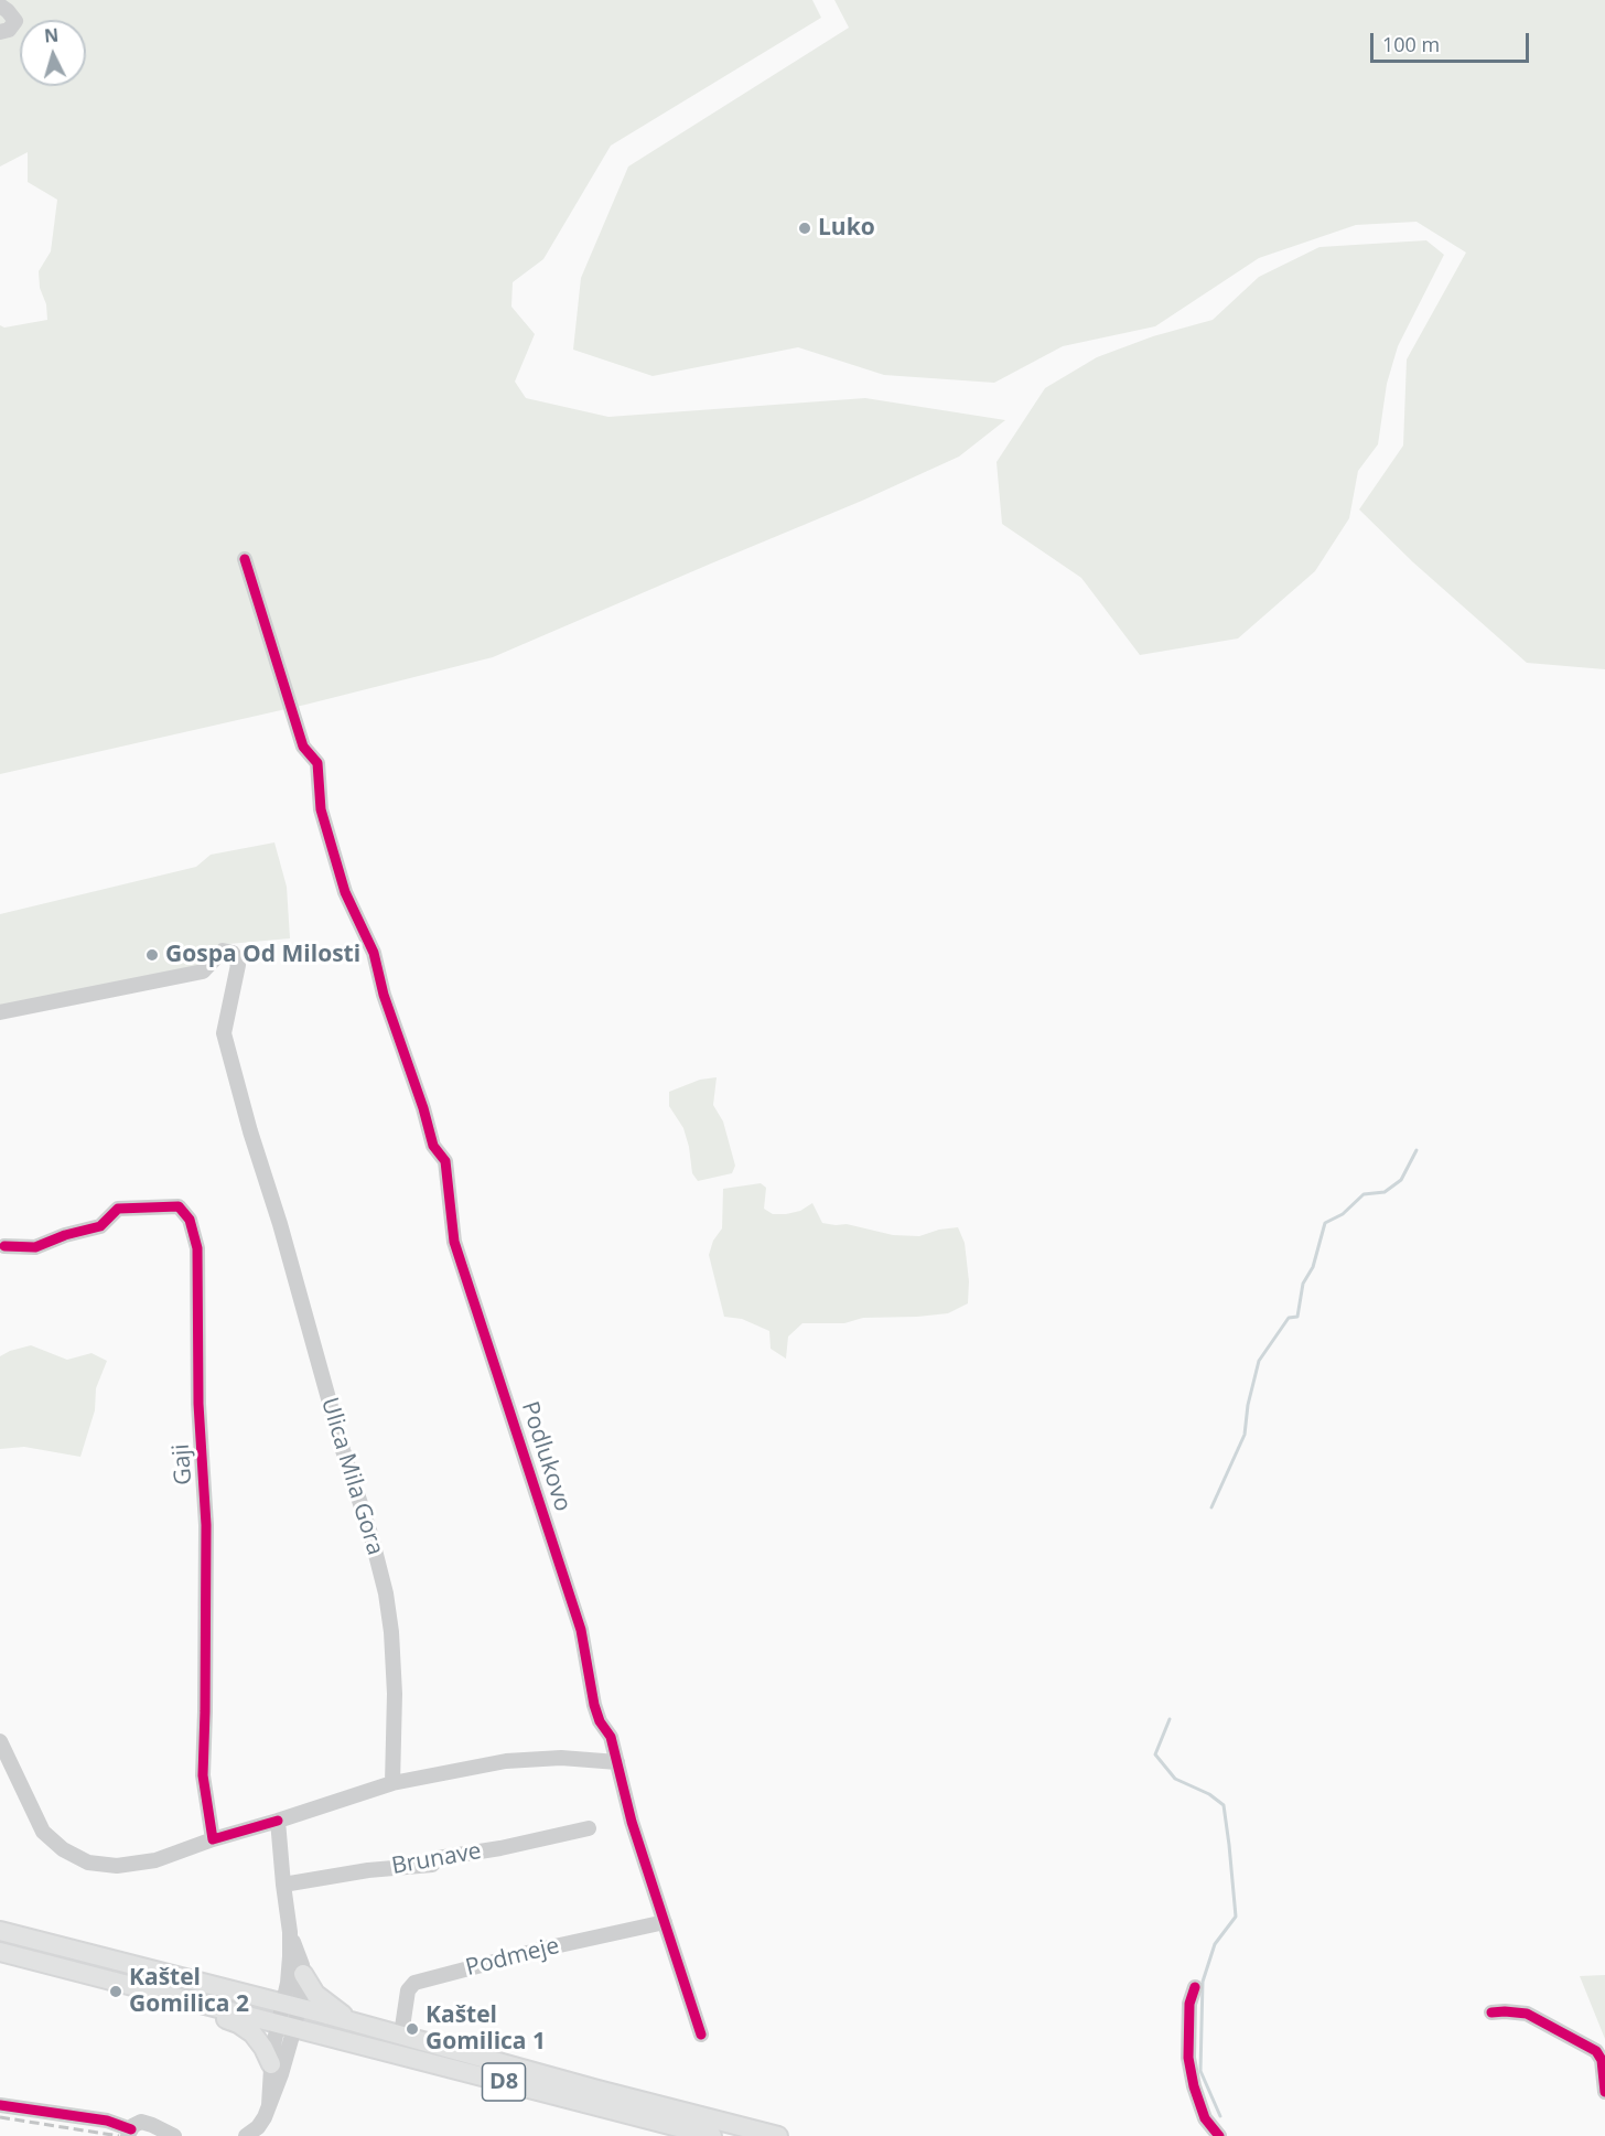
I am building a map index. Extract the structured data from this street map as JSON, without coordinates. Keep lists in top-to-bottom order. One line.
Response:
{"streets":{"main road":["D8"],"street":["Podlukovo","Gaji","Ulica Mila Gora","Brunave","Podmeje"]},"crossings":[["Podlukovo","Podmeje"],["Podmeje","D8"]],"places":["Luko","Gospa Od Milosti","Kaštel Gomilica 2","Kaštel Gomilica 1"],"scale_bar":"100 m","north":"top"}
